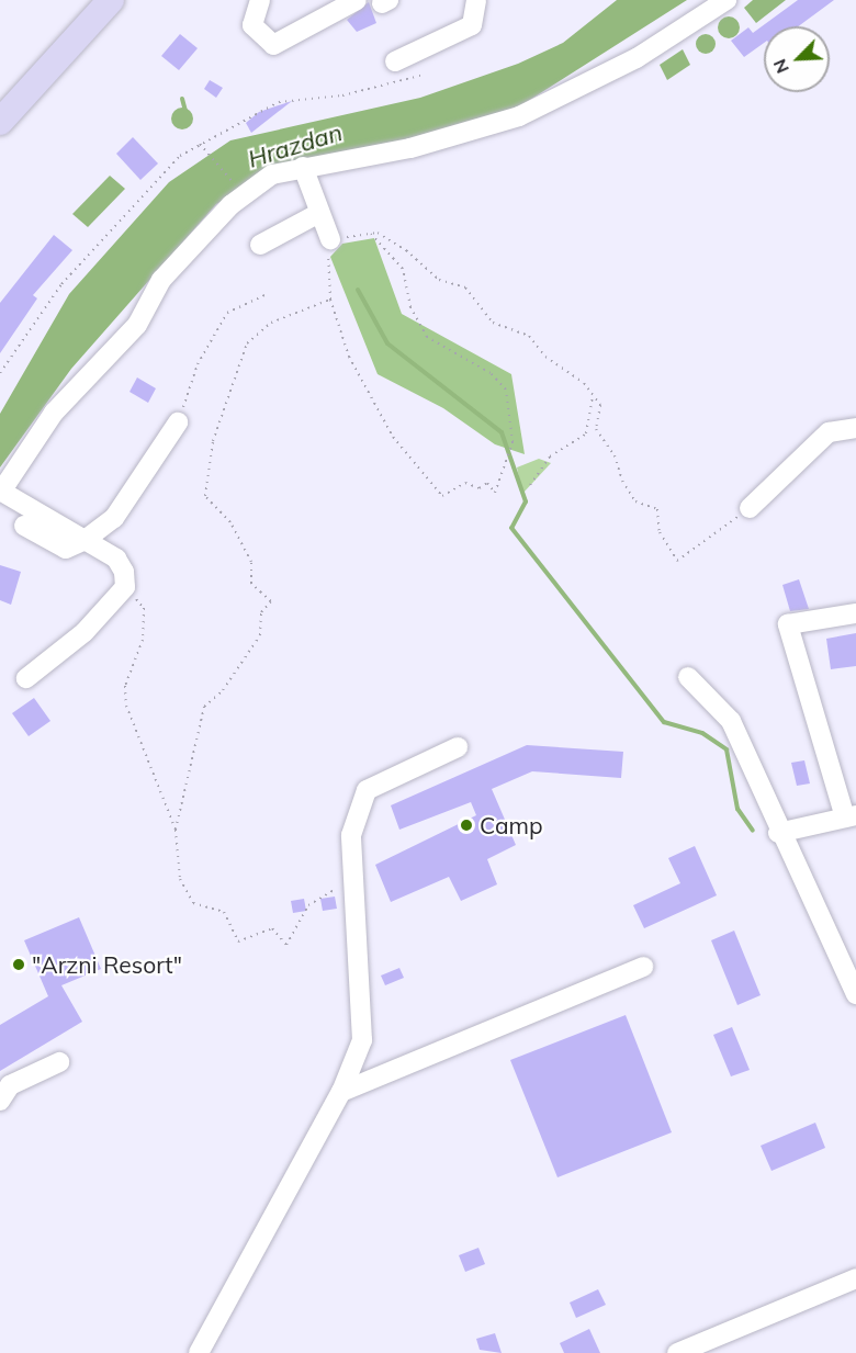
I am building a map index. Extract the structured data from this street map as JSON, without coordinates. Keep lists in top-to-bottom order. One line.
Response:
{"water":["Hrazdan"],"places":["Camp","\"Arzni Resort\""],"north":"bottom left"}
